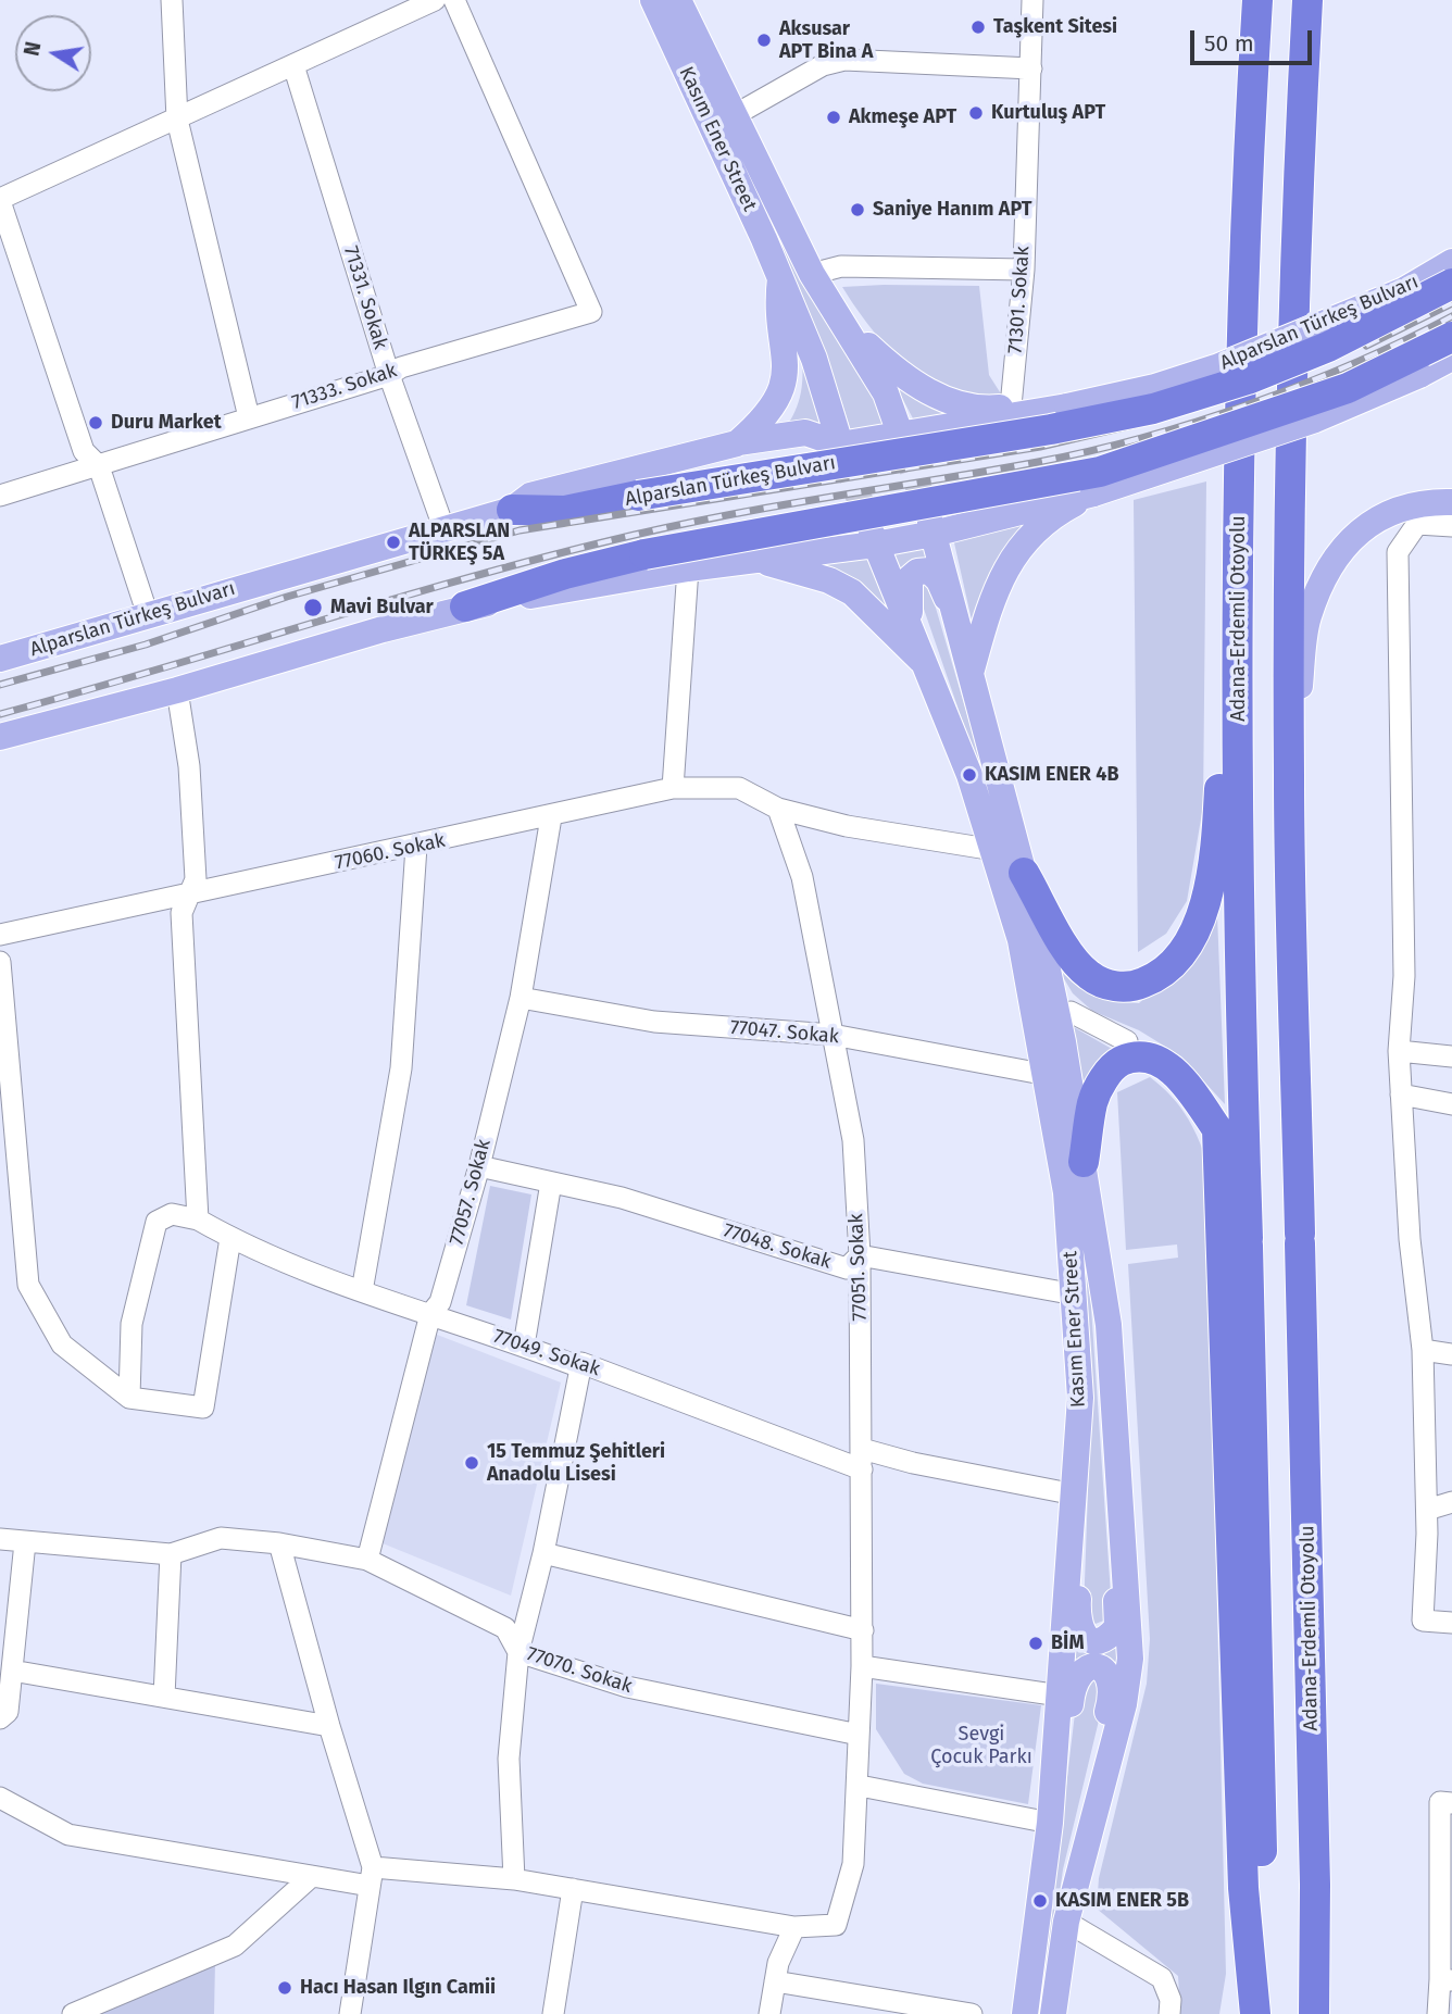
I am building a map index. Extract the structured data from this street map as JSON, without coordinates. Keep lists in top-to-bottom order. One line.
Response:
{"streets":{"highway":["Alparslan Türkeş Bulvarı","Adana-Erdemli Otoyolu"],"main road":["Kasım Ener Street"],"street":["71331. Sokak","71301. Sokak","71333. Sokak","77060. Sokak","77047. Sokak","77057. Sokak","77048. Sokak","77051. Sokak","77049. Sokak","77070. Sokak"]},"crossings":[["Kasım Ener Street","Alparslan Türkeş Bulvarı"],["Kasım Ener Street","77060. Sokak"],["Kasım Ener Street","77047. Sokak"],["Kasım Ener Street","77048. Sokak"],["Kasım Ener Street","77049. Sokak"],["71331. Sokak","Alparslan Türkeş Bulvarı"],["71331. Sokak","71333. Sokak"],["71301. Sokak","Alparslan Türkeş Bulvarı"],["77060. Sokak","77057. Sokak"],["77060. Sokak","77051. Sokak"],["77047. Sokak","77057. Sokak"],["77047. Sokak","77051. Sokak"],["77057. Sokak","77048. Sokak"],["77057. Sokak","77049. Sokak"],["77057. Sokak","77070. Sokak"],["77048. Sokak","77051. Sokak"],["77051. Sokak","77049. Sokak"],["77051. Sokak","77070. Sokak"]],"parks":["Sevgi Çocuk Parkı"],"places":["Taşkent Sitesi","Aksusar APT Bina A","Kurtuluş APT","Akmeşe APT","Saniye Hanım APT","Duru Market","ALPARSLAN TÜRKEŞ 5A","Mavi Bulvar","KASIM ENER 4B","15 Temmuz Şehitleri Anadolu Lisesi","BİM","KASIM ENER 5B","Hacı Hasan Ilgın Camii"],"scale_bar":"50 m","north":"left"}
